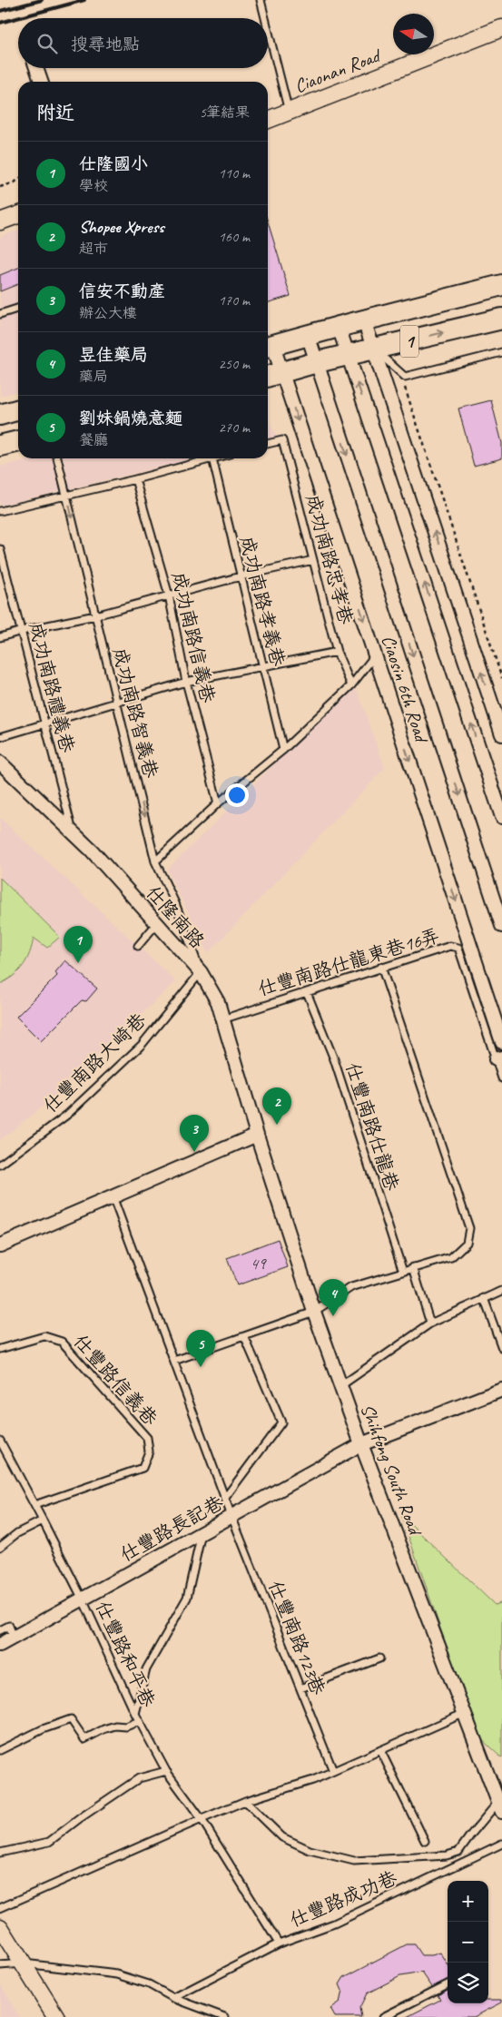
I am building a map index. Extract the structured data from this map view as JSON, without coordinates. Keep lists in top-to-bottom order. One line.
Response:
{"streets":{"main road":["1"],"street":["Ciaonan Road","Ciaosin 6th Road","仕隆南路","Shihfong South Road","仕豐路長記巷"],"lane":["成功南路忠孝巷","成功南路孝義巷","成功南路信義巷","成功南路禮義巷","成功南路智義巷","仕豐南路仕龍東巷16弄","仕豐南路大崎巷","仕豐南路仕龍巷","仕豐路信義巷","仕豐南路123巷","仕豐路和平巷","仕豐路成功巷"]},"crossings":[["1","Ciaosin 6th Road"],["成功南路禮義巷","仕隆南路"],["Ciaosin 6th Road","仕豐南路仕龍東巷16弄"],["成功南路智義巷","仕隆南路"],["成功南路智義巷","仕豐南路大崎巷"],["仕隆南路","仕豐南路仕龍東巷16弄"],["仕隆南路","仕豐南路大崎巷"],["仕隆南路","Shihfong South Road"],["仕豐南路仕龍東巷16弄","仕豐南路仕龍巷"],["Shihfong South Road","仕豐路長記巷"],["仕豐路長記巷","仕豐南路123巷"],["仕豐路長記巷","仕豐路和平巷"],["仕豐路和平巷","仕豐路成功巷"]],"one_way":["成功南路智義巷"],"house_numbers":["49"],"north":"left","page":{"search":"搜尋地點","heading":["附近","5筆結果"],"list":[{"mark":"1","name":"仕隆國小","note":"學校","value":"110 m"},{"mark":"2","name":"Shopee Xpress","note":"超市","value":"160 m"},{"mark":"3","name":"信安不動產","note":"辦公大樓","value":"170 m"},{"mark":"4","name":"昱佳藥局","note":"藥局","value":"250 m"},{"mark":"5","name":"劉妹鍋燒意麵","note":"餐廳","value":"270 m"}],"pins":["1","2","3","4","5"],"map_buttons":["+","−"]}}
